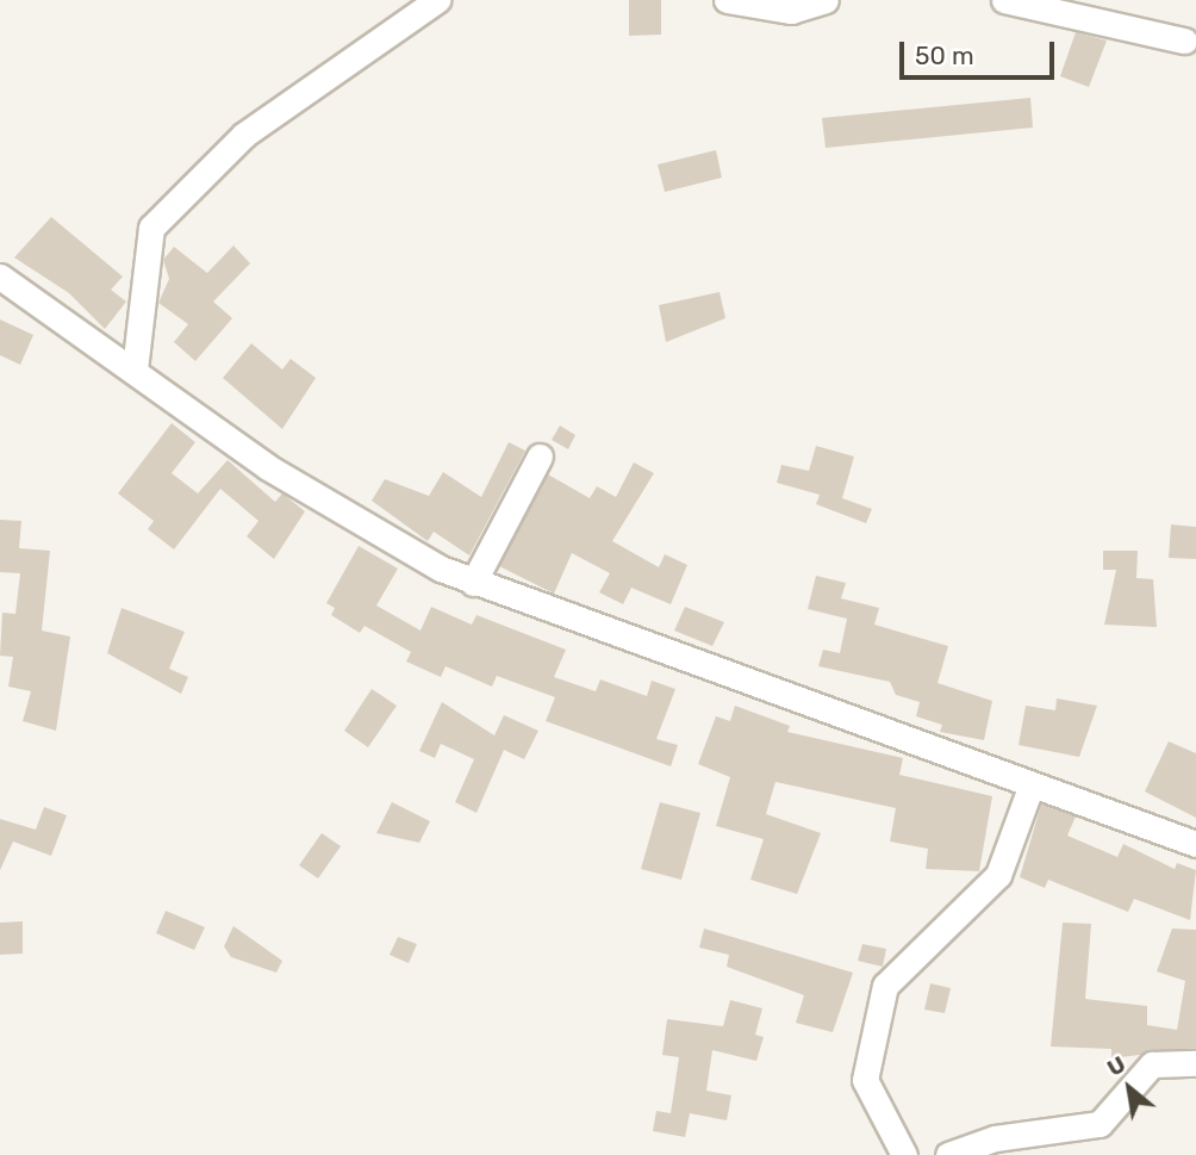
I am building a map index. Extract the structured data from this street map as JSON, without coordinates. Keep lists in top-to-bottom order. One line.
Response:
{"scale_bar":"50 m","north":"top left"}
